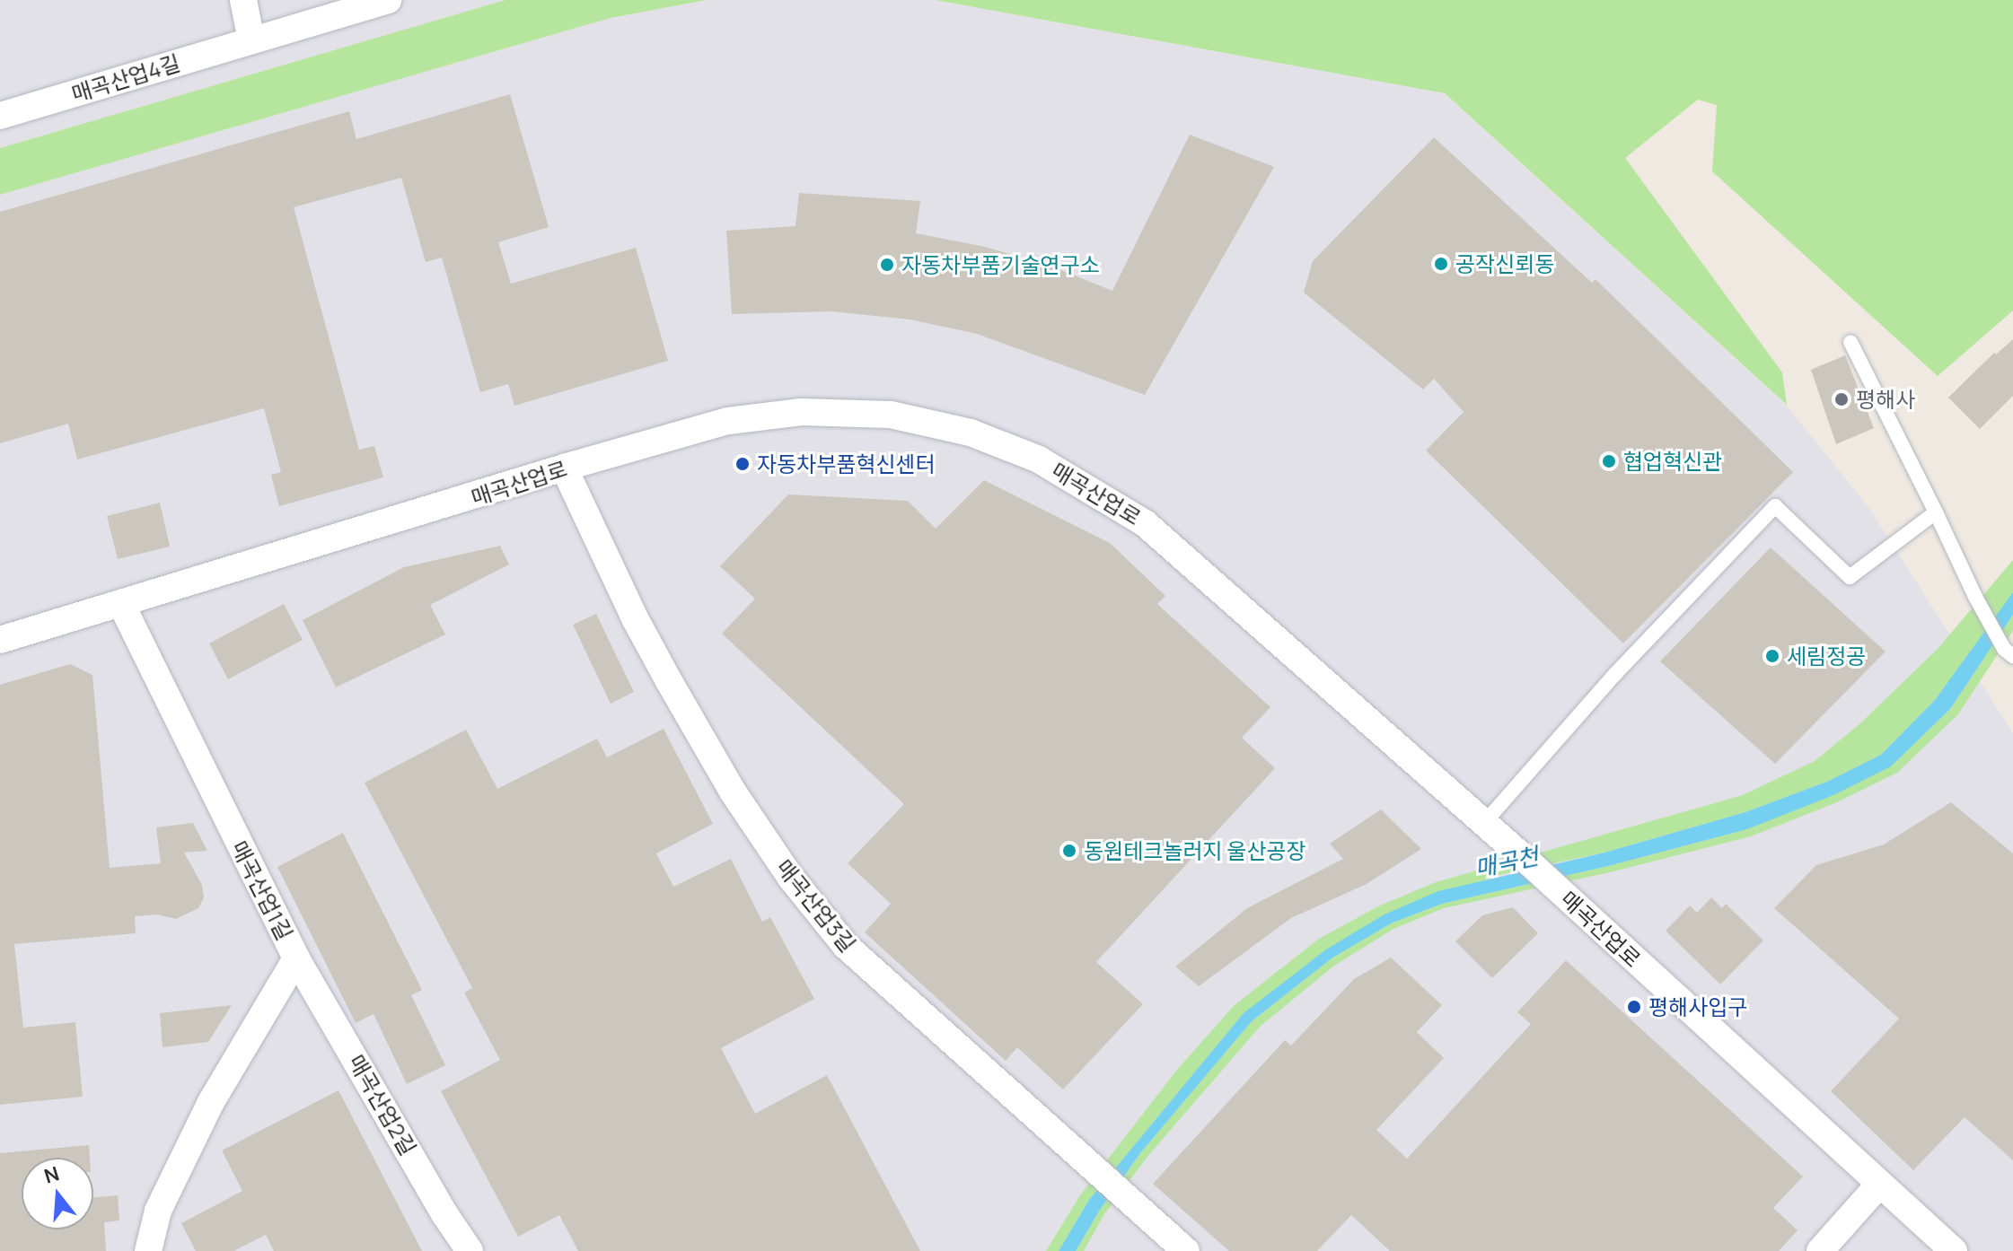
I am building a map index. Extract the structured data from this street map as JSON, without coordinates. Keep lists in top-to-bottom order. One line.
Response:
{"streets":{"street":["매곡산업4길","매곡산업로","매곡산업1길","매곡산업3길","매곡산업2길"]},"crossings":[["매곡산업로","매곡산업1길"],["매곡산업로","매곡산업3길"],["매곡산업1길","매곡산업2길"]],"water":["매곡천"],"places":["공작신뢰동","자동차부품기술연구소","평해사","협업혁신관","자동차부품혁신센터","세림정공","동원테크놀러지 울산공장","평해사입구"],"north":"top"}
